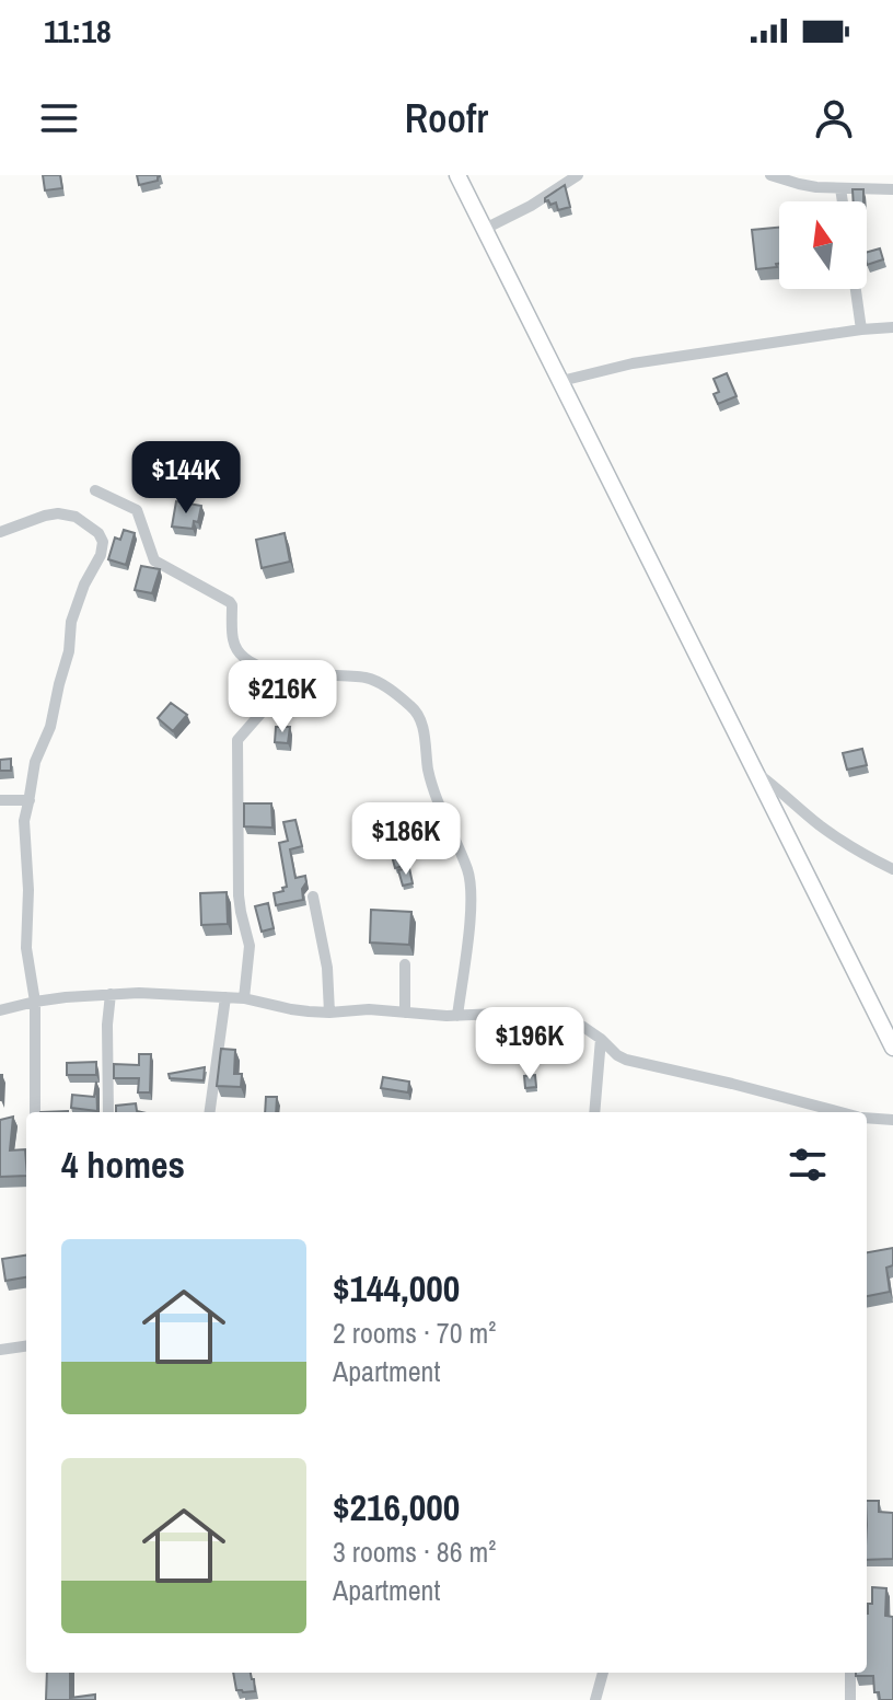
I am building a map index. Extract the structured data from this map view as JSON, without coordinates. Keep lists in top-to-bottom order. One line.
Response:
{"north":"top","page":{"status":"11:18","header":"Roofr","price":["$144K","$216K","$186K","$196K"],"heading":"4 homes","list":[{"name":"$144,000","note":"2 rooms · 70 m² · Apartment"},{"name":"$216,000","note":"3 rooms · 86 m² · Apartment"}]}}
